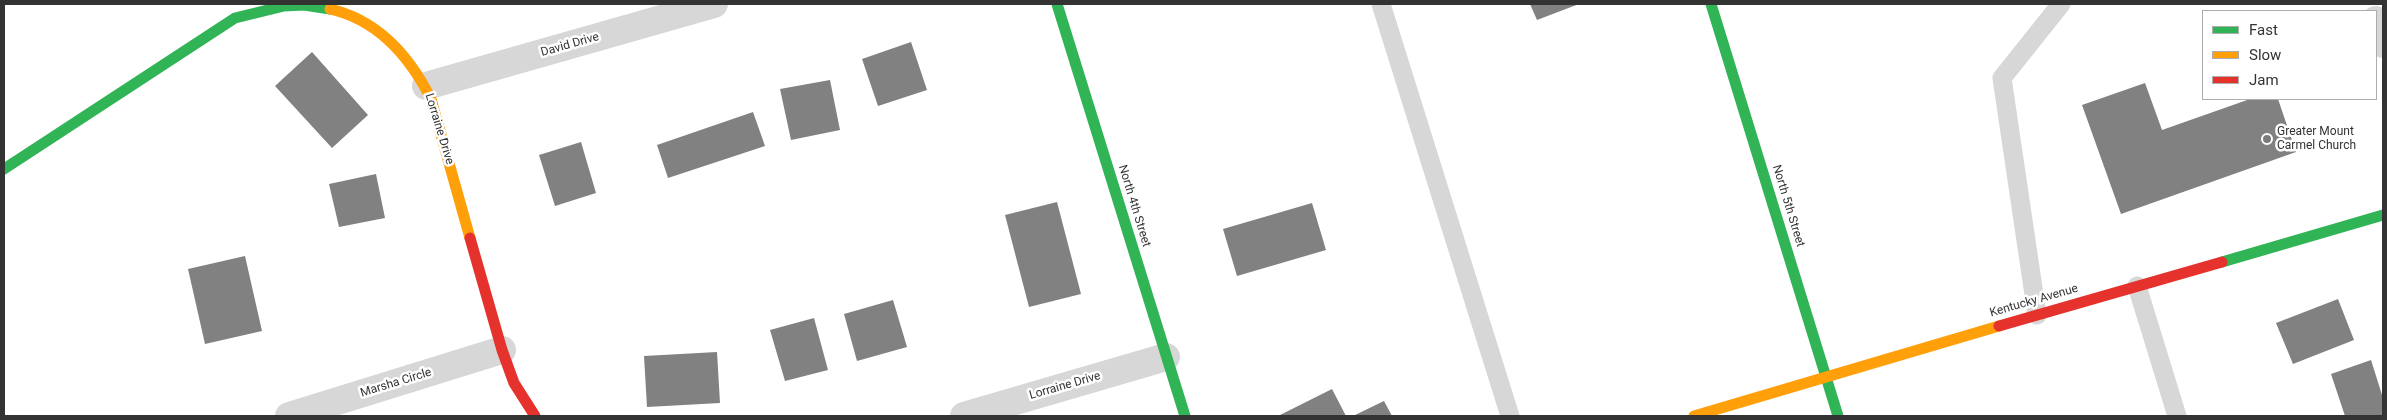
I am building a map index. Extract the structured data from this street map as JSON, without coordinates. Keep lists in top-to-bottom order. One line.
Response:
{"streets":{"street":["David Drive","Lorraine Drive","North 4th Street","North 5th Street","Kentucky Avenue","Marsha Circle"]},"crossings":[["David Drive","Lorraine Drive"],["Lorraine Drive","North 4th Street"],["Lorraine Drive","Marsha Circle"],["North 5th Street","Kentucky Avenue"]],"places":["Greater Mount Carmel Church"],"legend":["Fast","Slow","Jam"]}
